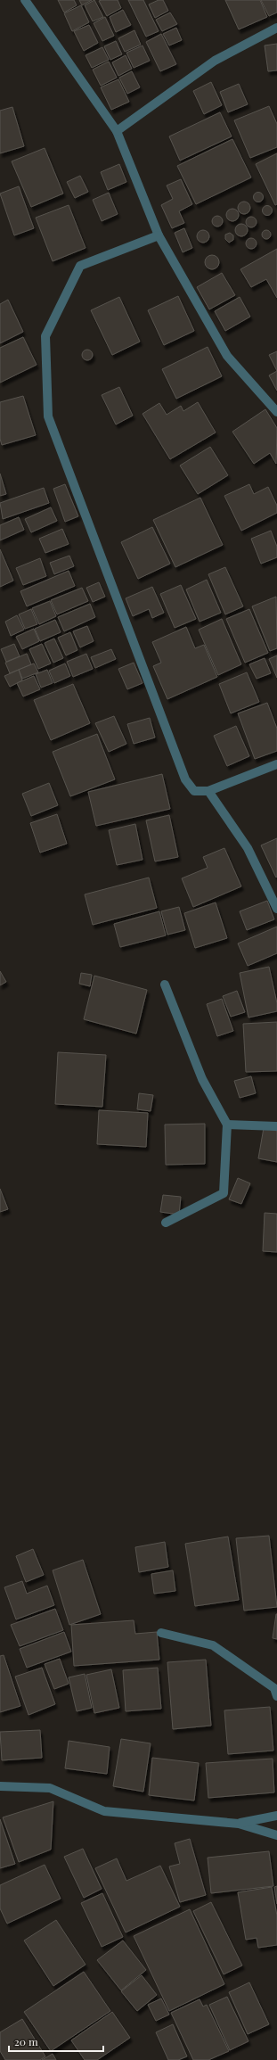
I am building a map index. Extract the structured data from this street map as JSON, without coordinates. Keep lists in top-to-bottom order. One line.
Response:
{"scale_bar":"20 m"}
